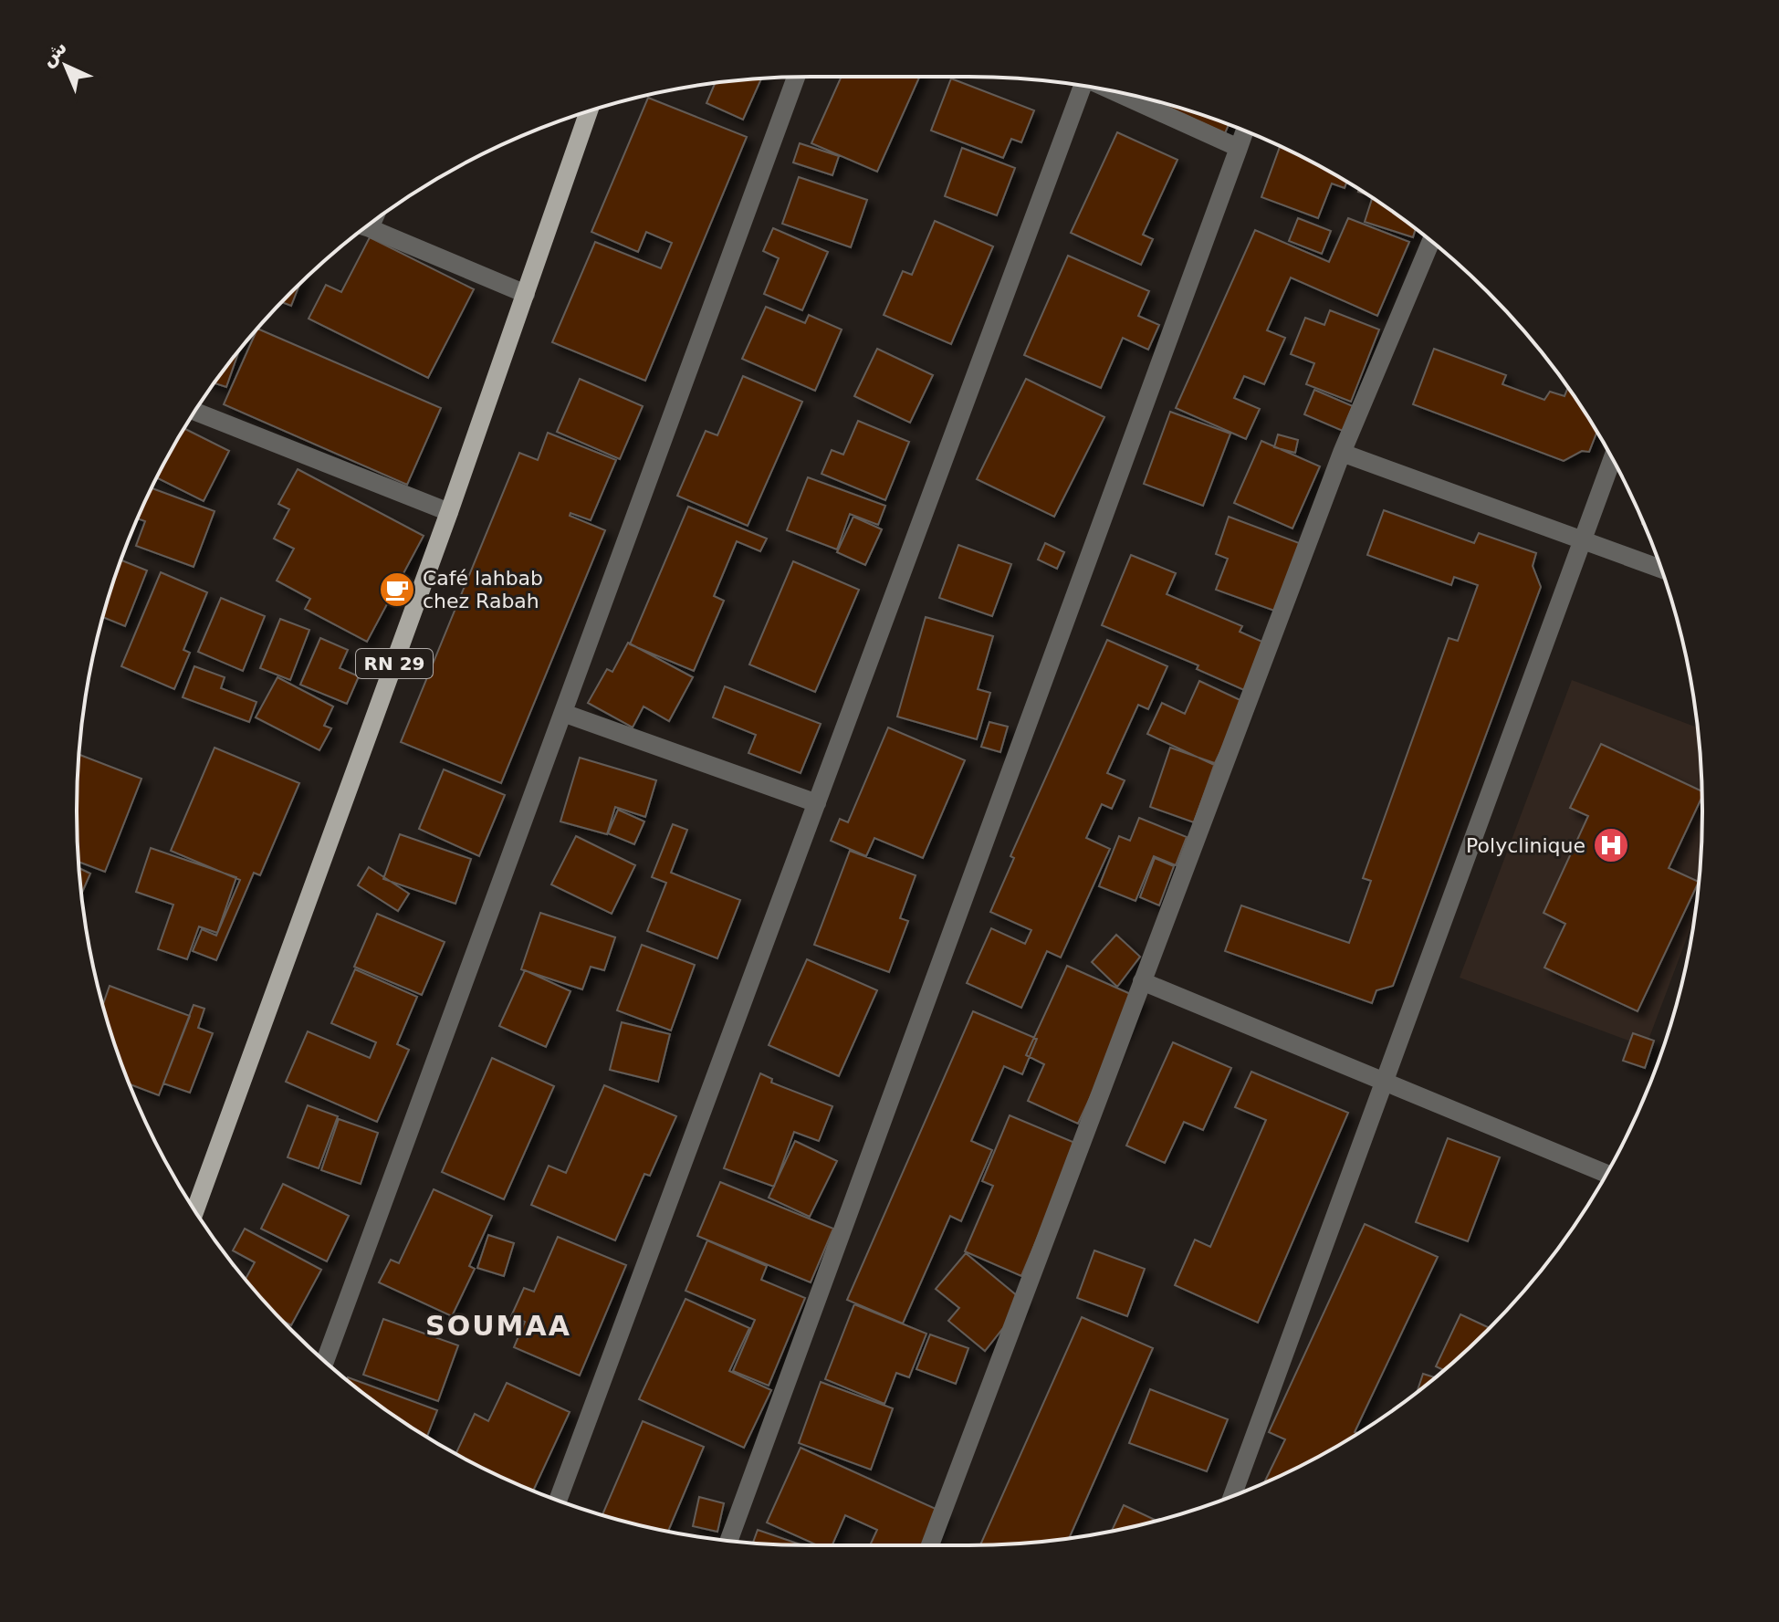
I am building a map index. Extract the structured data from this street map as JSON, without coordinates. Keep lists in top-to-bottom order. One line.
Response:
{"streets":{"main road":["RN 29"]},"districts":["SOUMAA"],"places":{"cafe":["Café lahbab chez Rabah"],"hospital":["Polyclinique"]},"north":"top left"}
